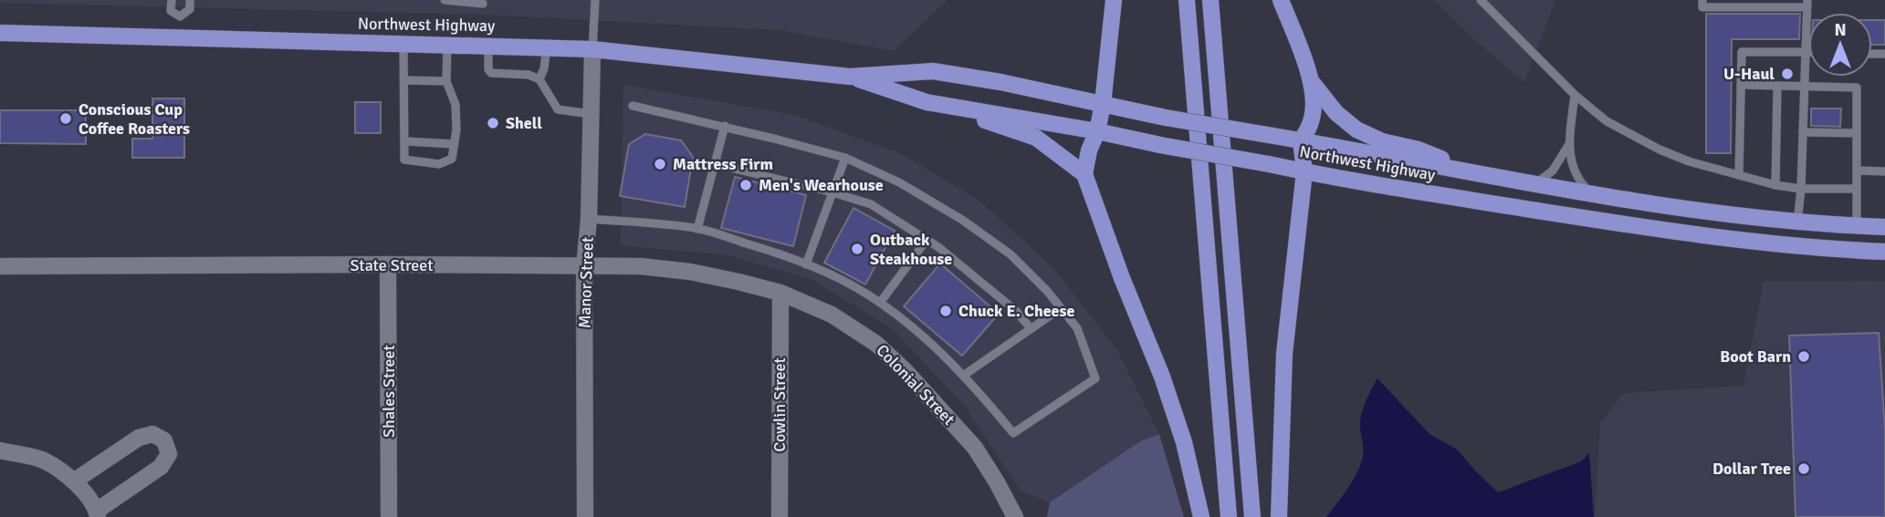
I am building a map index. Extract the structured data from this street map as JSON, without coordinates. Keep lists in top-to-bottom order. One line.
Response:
{"streets":{"main road":["Northwest Highway"],"street":["State Street","Manor Street","Colonial Street","Shales Street","Cowlin Street"]},"crossings":[["Northwest Highway","Manor Street"],["State Street","Manor Street"],["State Street","Colonial Street"],["State Street","Shales Street"],["State Street","Cowlin Street"],["Colonial Street","Cowlin Street"]],"places":["U-Haul","Conscious Cup Coffee Roasters","Shell","Mattress Firm","Men's Wearhouse","Outback Steakhouse","Chuck E. Cheese","Boot Barn","Dollar Tree"],"north":"top"}
